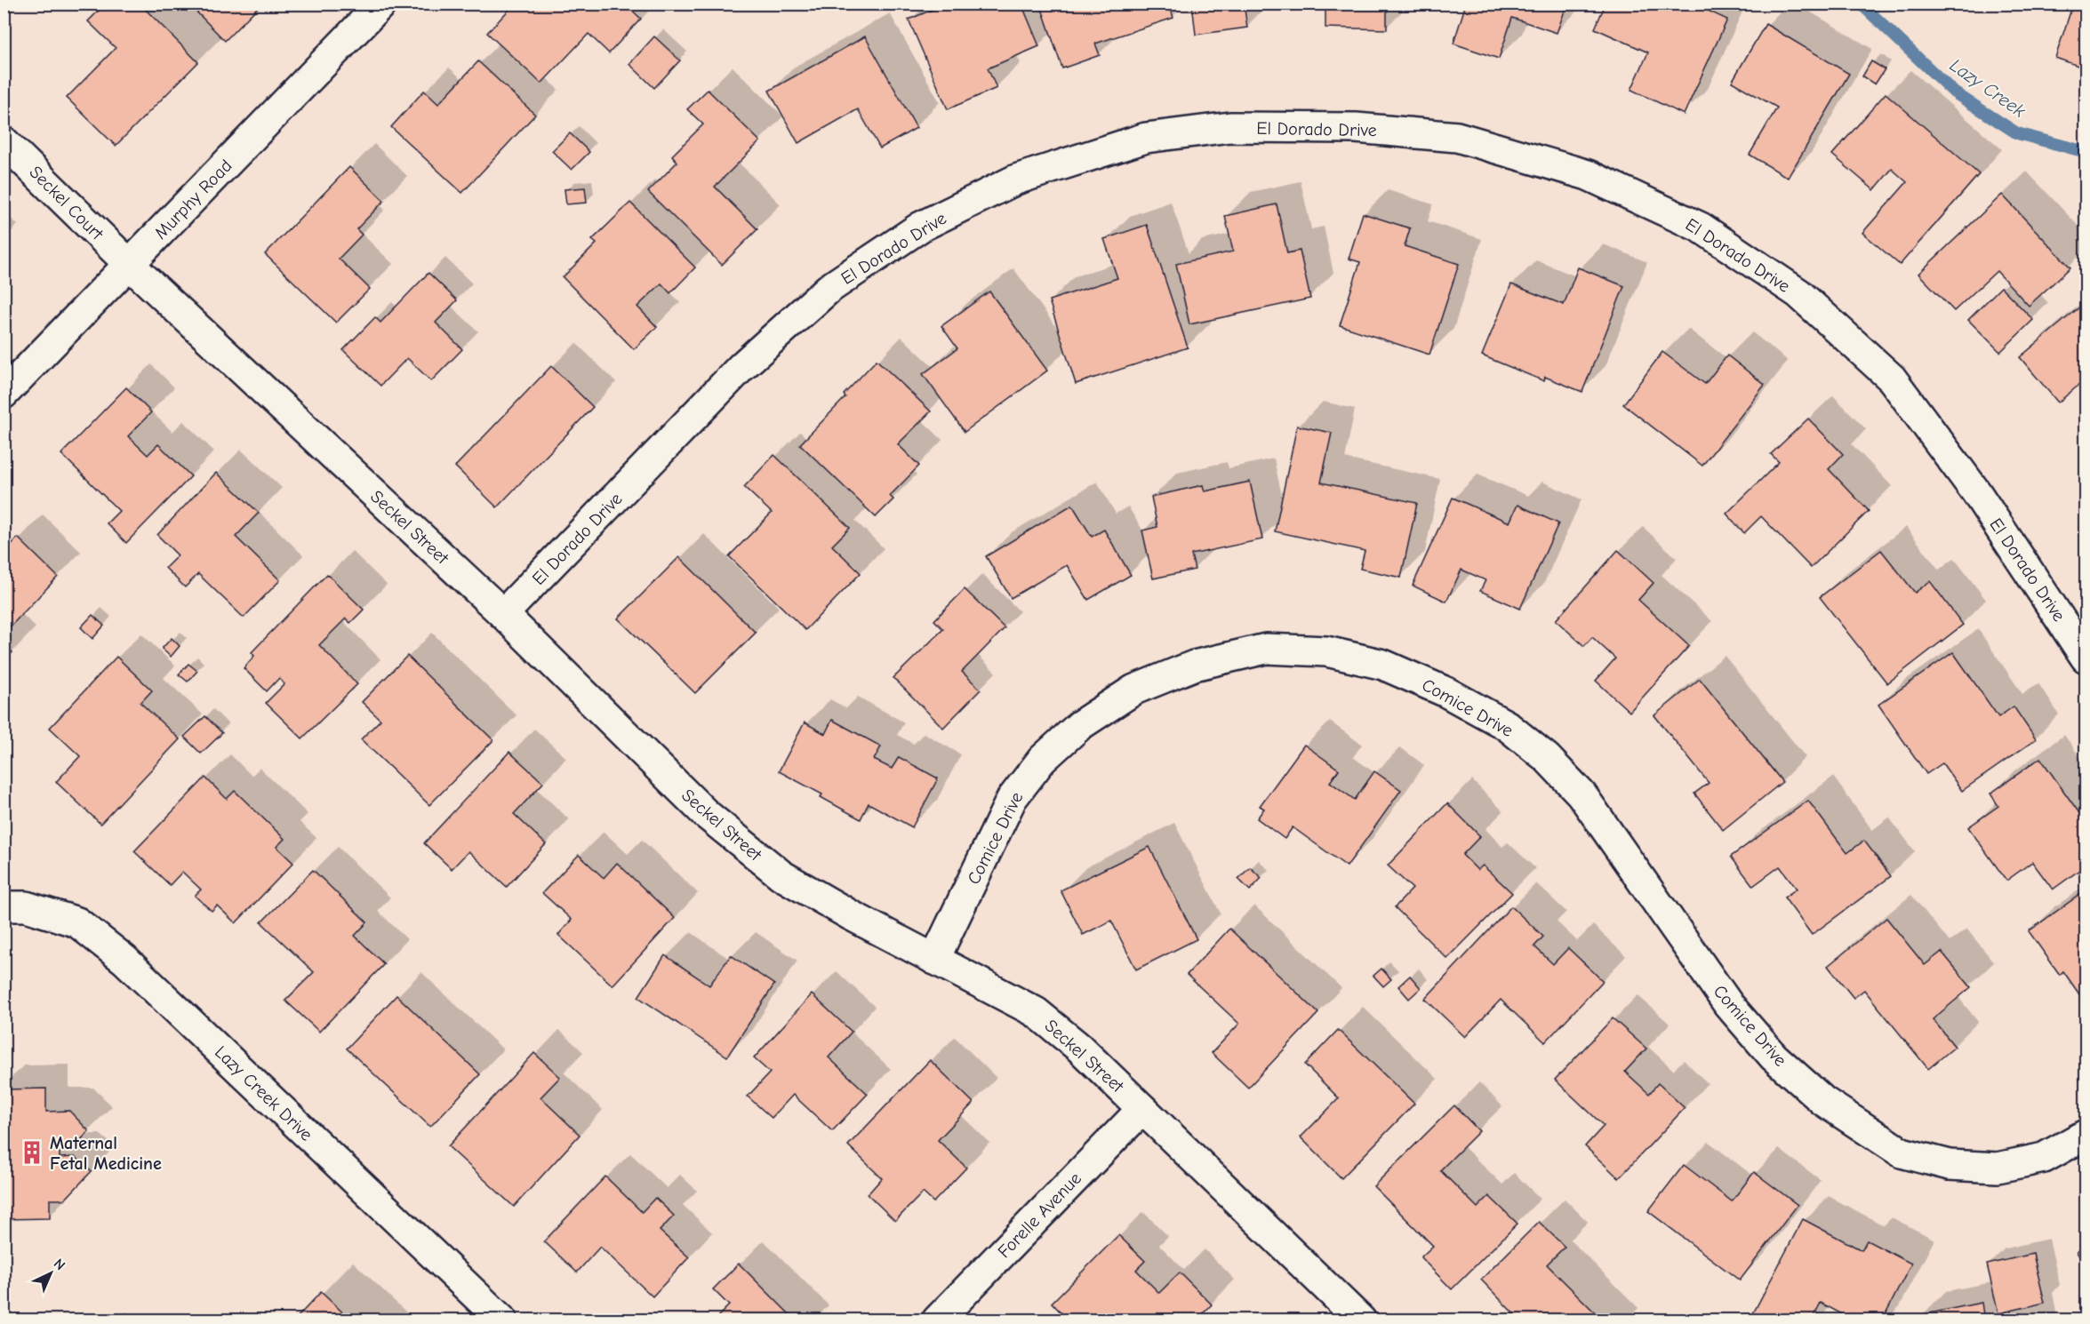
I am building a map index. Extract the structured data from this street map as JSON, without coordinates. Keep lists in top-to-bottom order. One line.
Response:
{"streets":{"street":["El Dorado Drive","Murphy Road","Seckel Court","Seckel Street","Comice Drive","Lazy Creek Drive","Forelle Avenue"]},"crossings":[["El Dorado Drive","Seckel Street"],["Murphy Road","Seckel Court"],["Murphy Road","Seckel Street"],["Seckel Court","Seckel Street"],["Seckel Street","Comice Drive"],["Seckel Street","Forelle Avenue"]],"water":["Lazy Creek"],"places":{"building":["Maternal Fetal Medicine"]},"north":"top right"}
